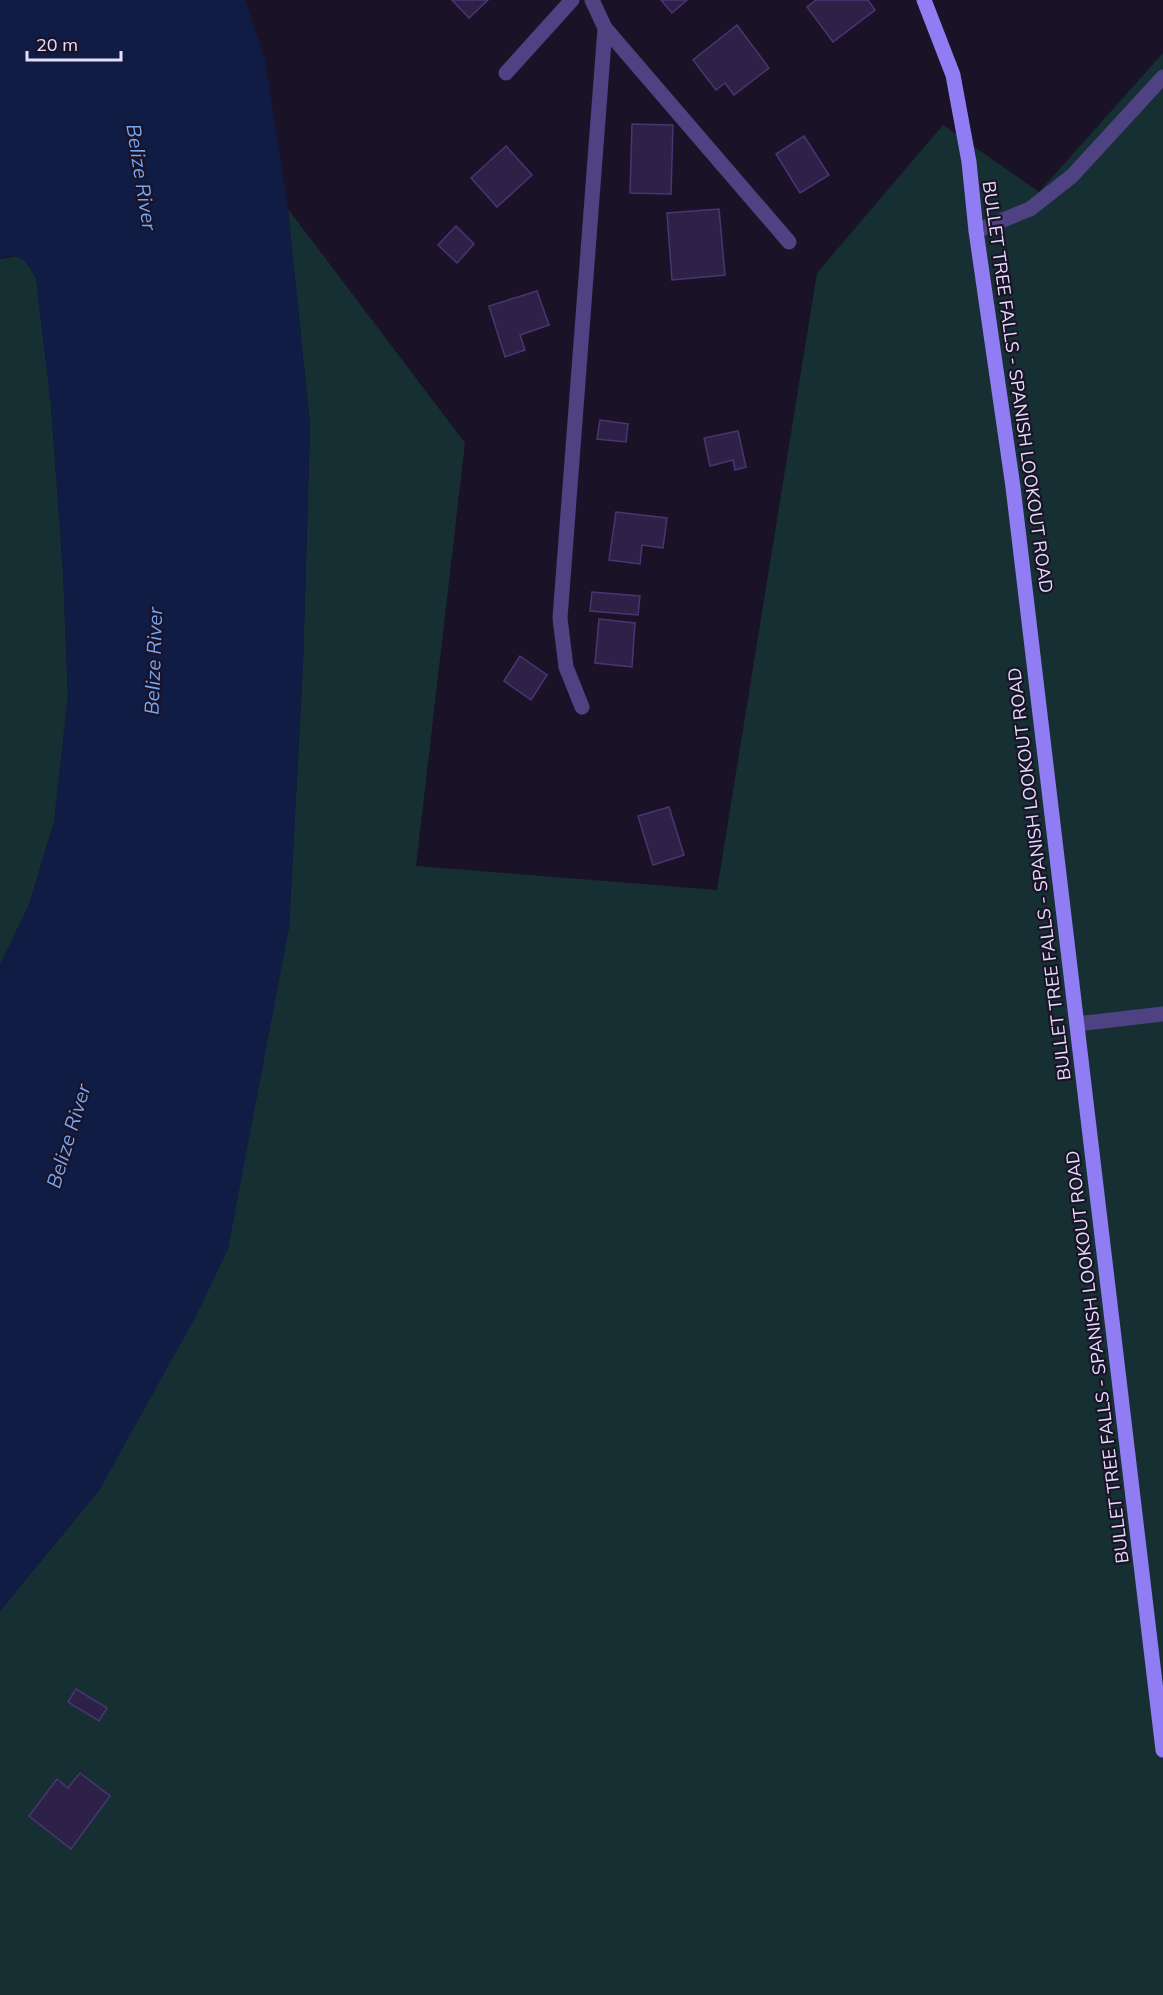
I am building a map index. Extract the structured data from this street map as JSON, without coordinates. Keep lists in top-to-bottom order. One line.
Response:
{"streets":{"main road":["BULLET TREE FALLS - SPANISH LOOKOUT ROAD"]},"water":["Belize River"],"scale_bar":"20 m"}
